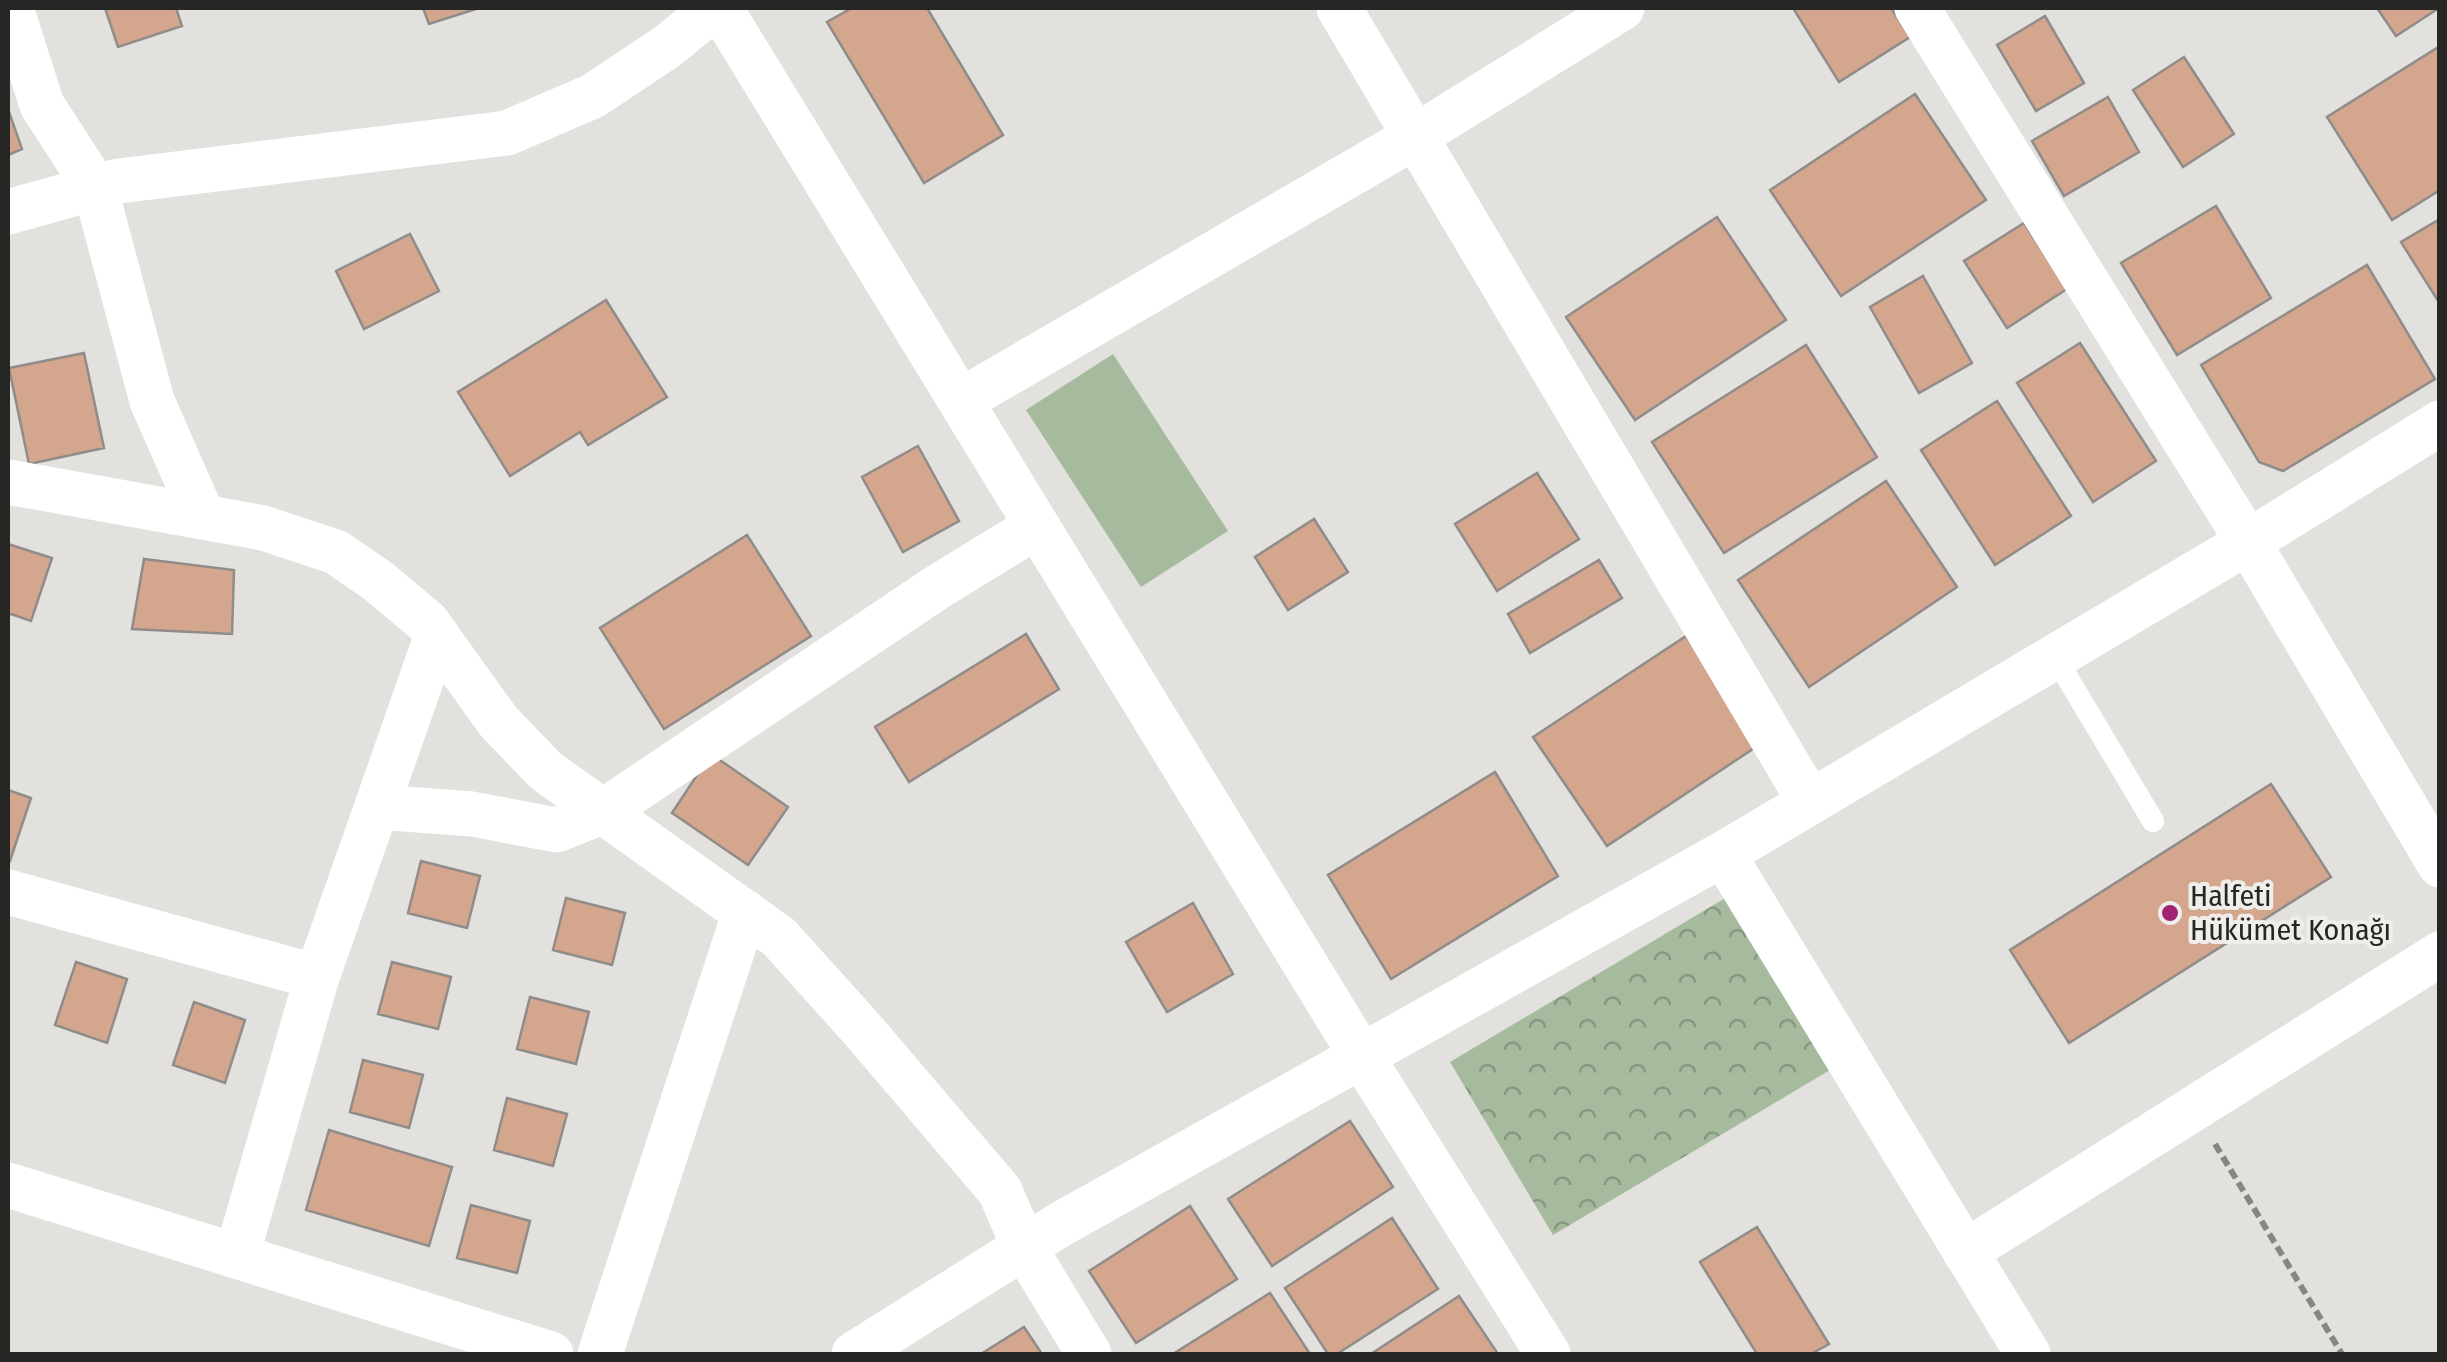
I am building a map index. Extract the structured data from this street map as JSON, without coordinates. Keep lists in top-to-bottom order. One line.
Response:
{"places":["Halfeti Hükümet Konağı"]}
